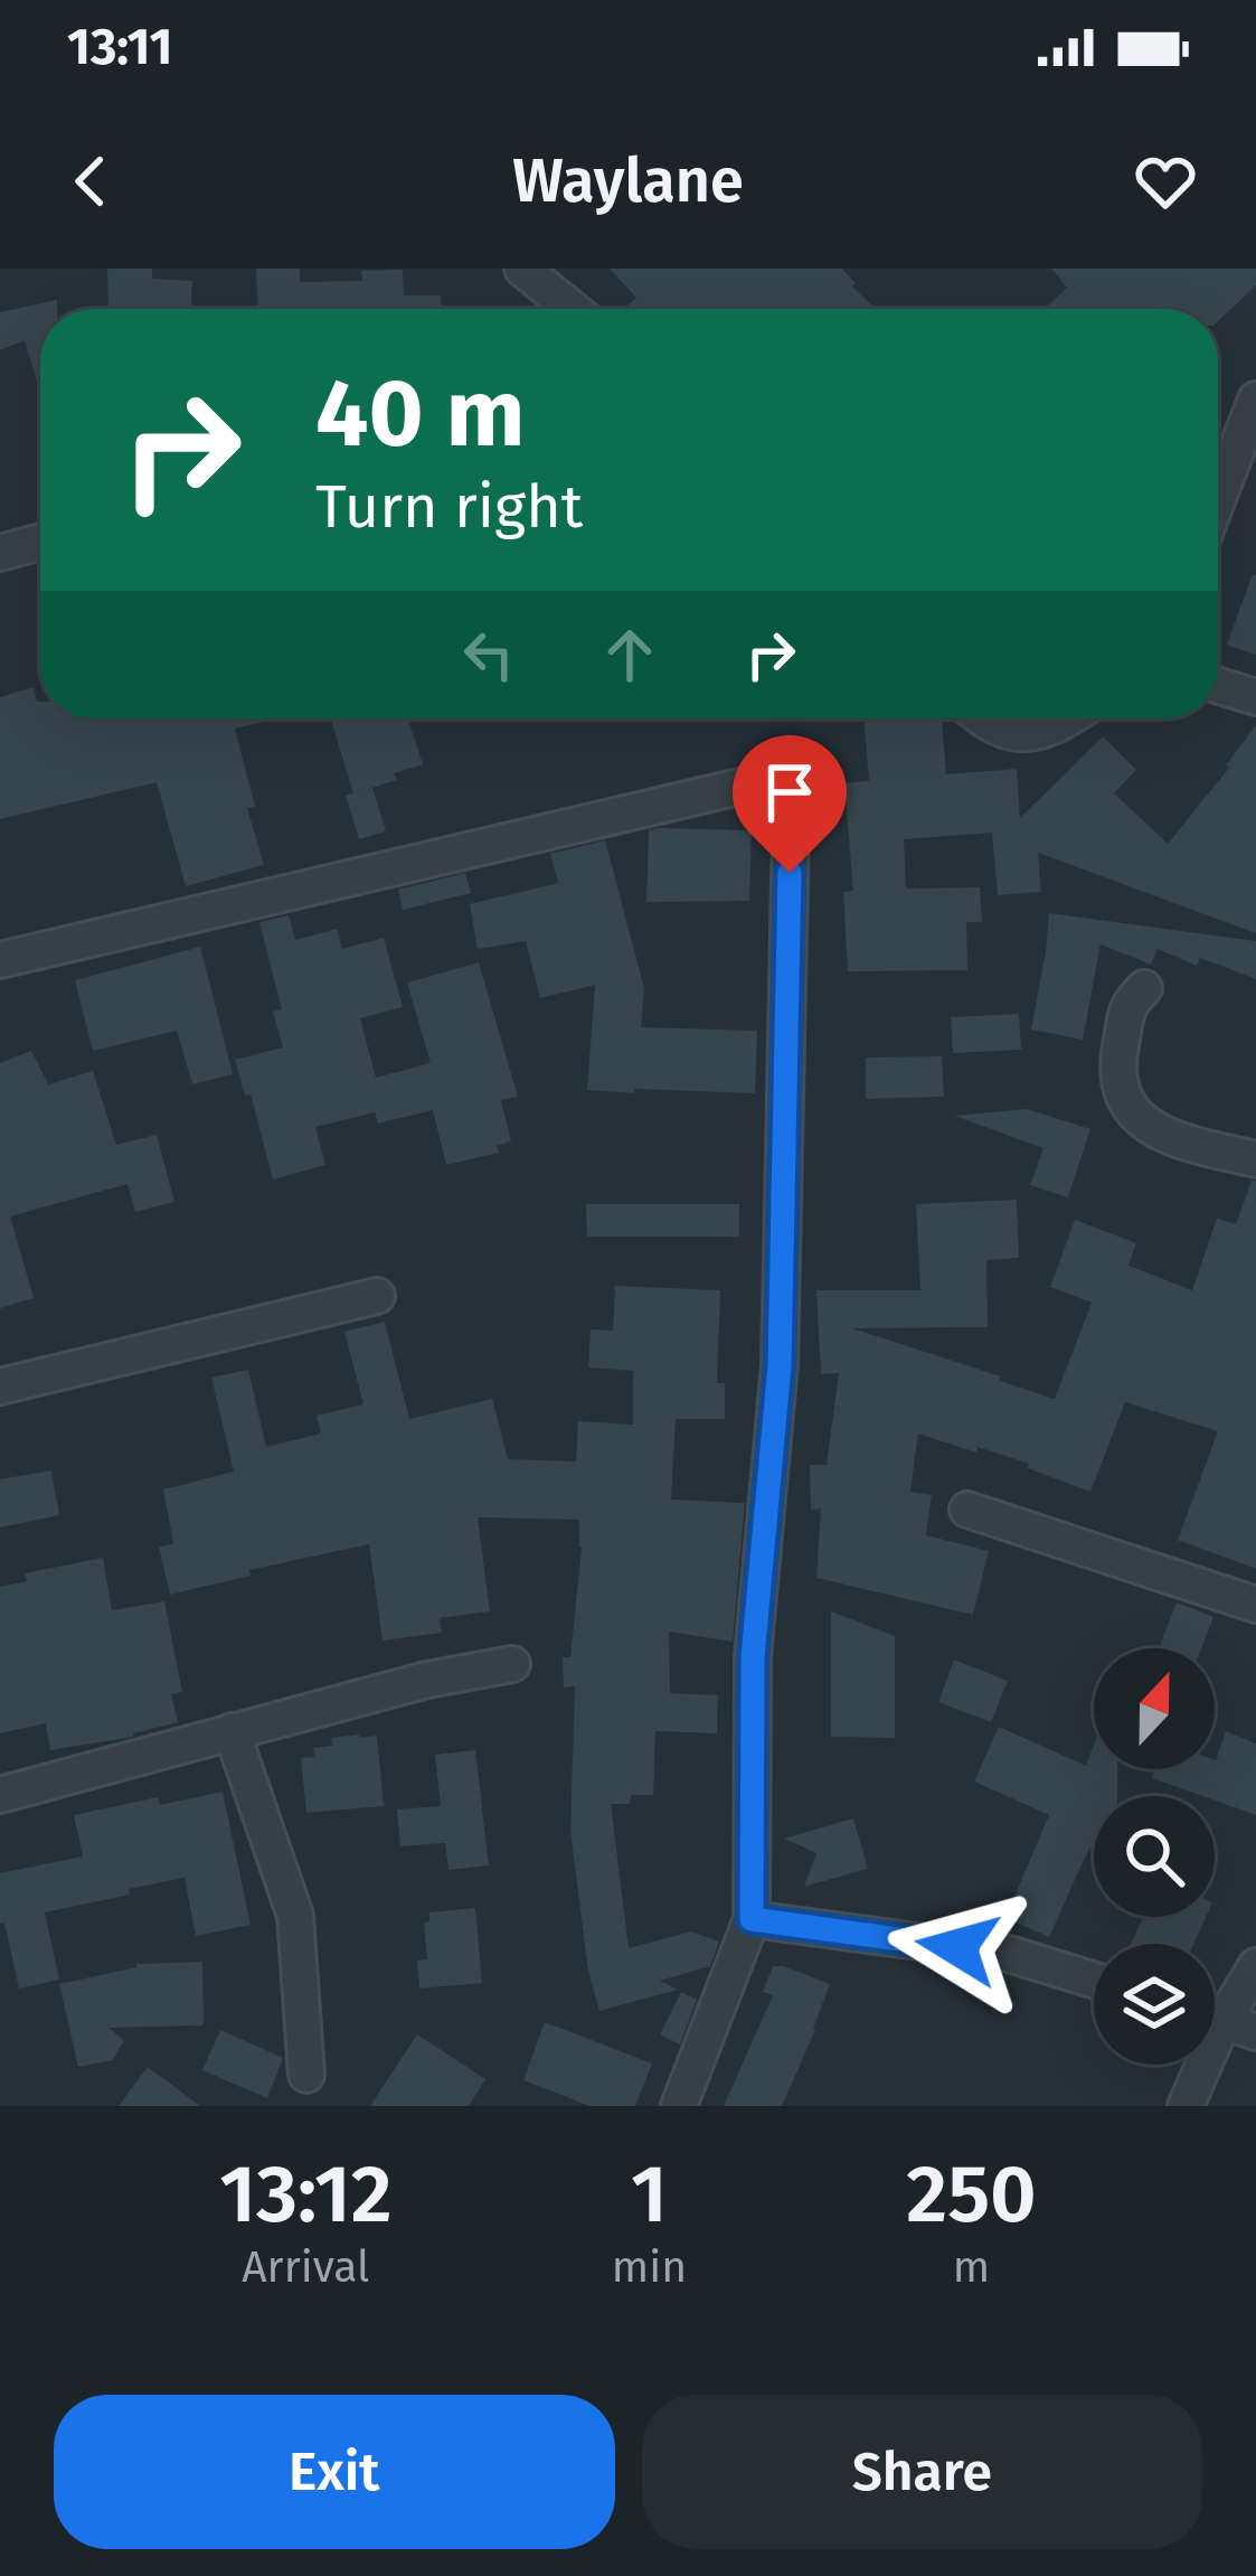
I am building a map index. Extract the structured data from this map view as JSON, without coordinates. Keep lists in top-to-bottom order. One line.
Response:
{"north":"top","page":{"status":"13:11","header":"Waylane","turn":["40 m","Turn right"],"eta":["13:12","Arrival","1","min","250","m"],"buttons":["Exit","Share"]}}
